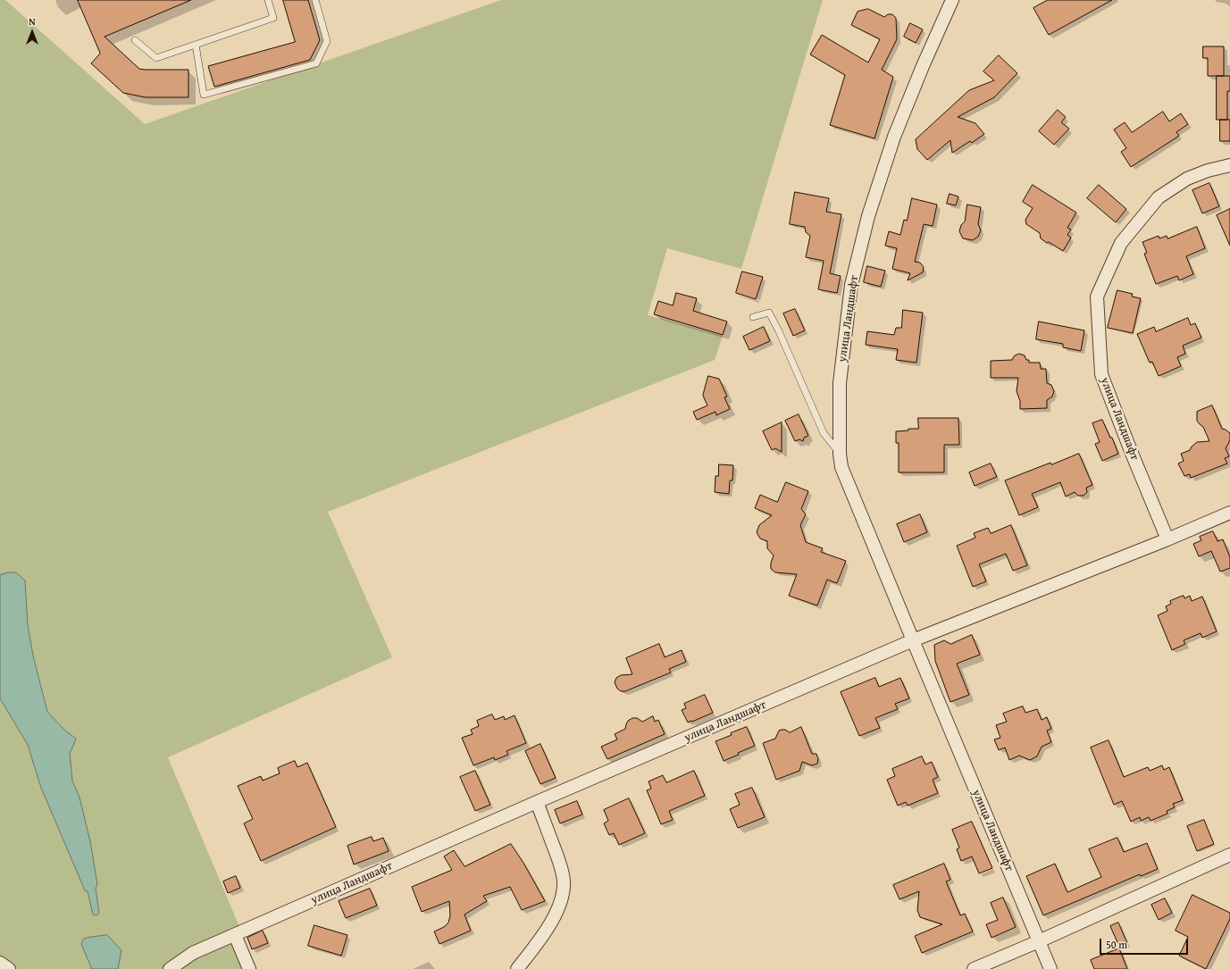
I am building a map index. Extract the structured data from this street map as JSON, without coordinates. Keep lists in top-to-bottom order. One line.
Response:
{"streets":{"street":["улица Ландшафт"]},"scale_bar":"50 m","north":"top"}
